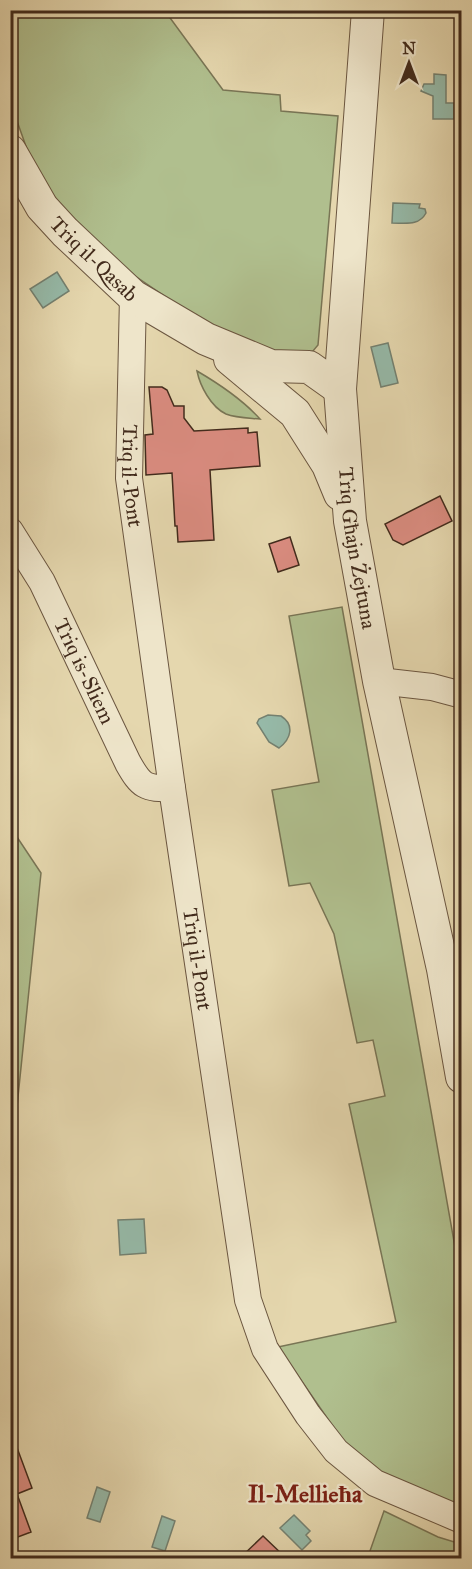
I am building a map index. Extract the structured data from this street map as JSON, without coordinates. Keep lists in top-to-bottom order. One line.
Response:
{"streets":{"street":["Triq il-Qasab","Triq il-Pont","Triq Għajn Żejtuna","Triq is-Sliem"]},"crossings":[["Triq il-Qasab","Triq il-Pont"],["Triq il-Qasab","Triq Għajn Żejtuna"],["Triq il-Pont","Triq is-Sliem"]],"districts":["Il-Mellieħa"],"north":"top"}
